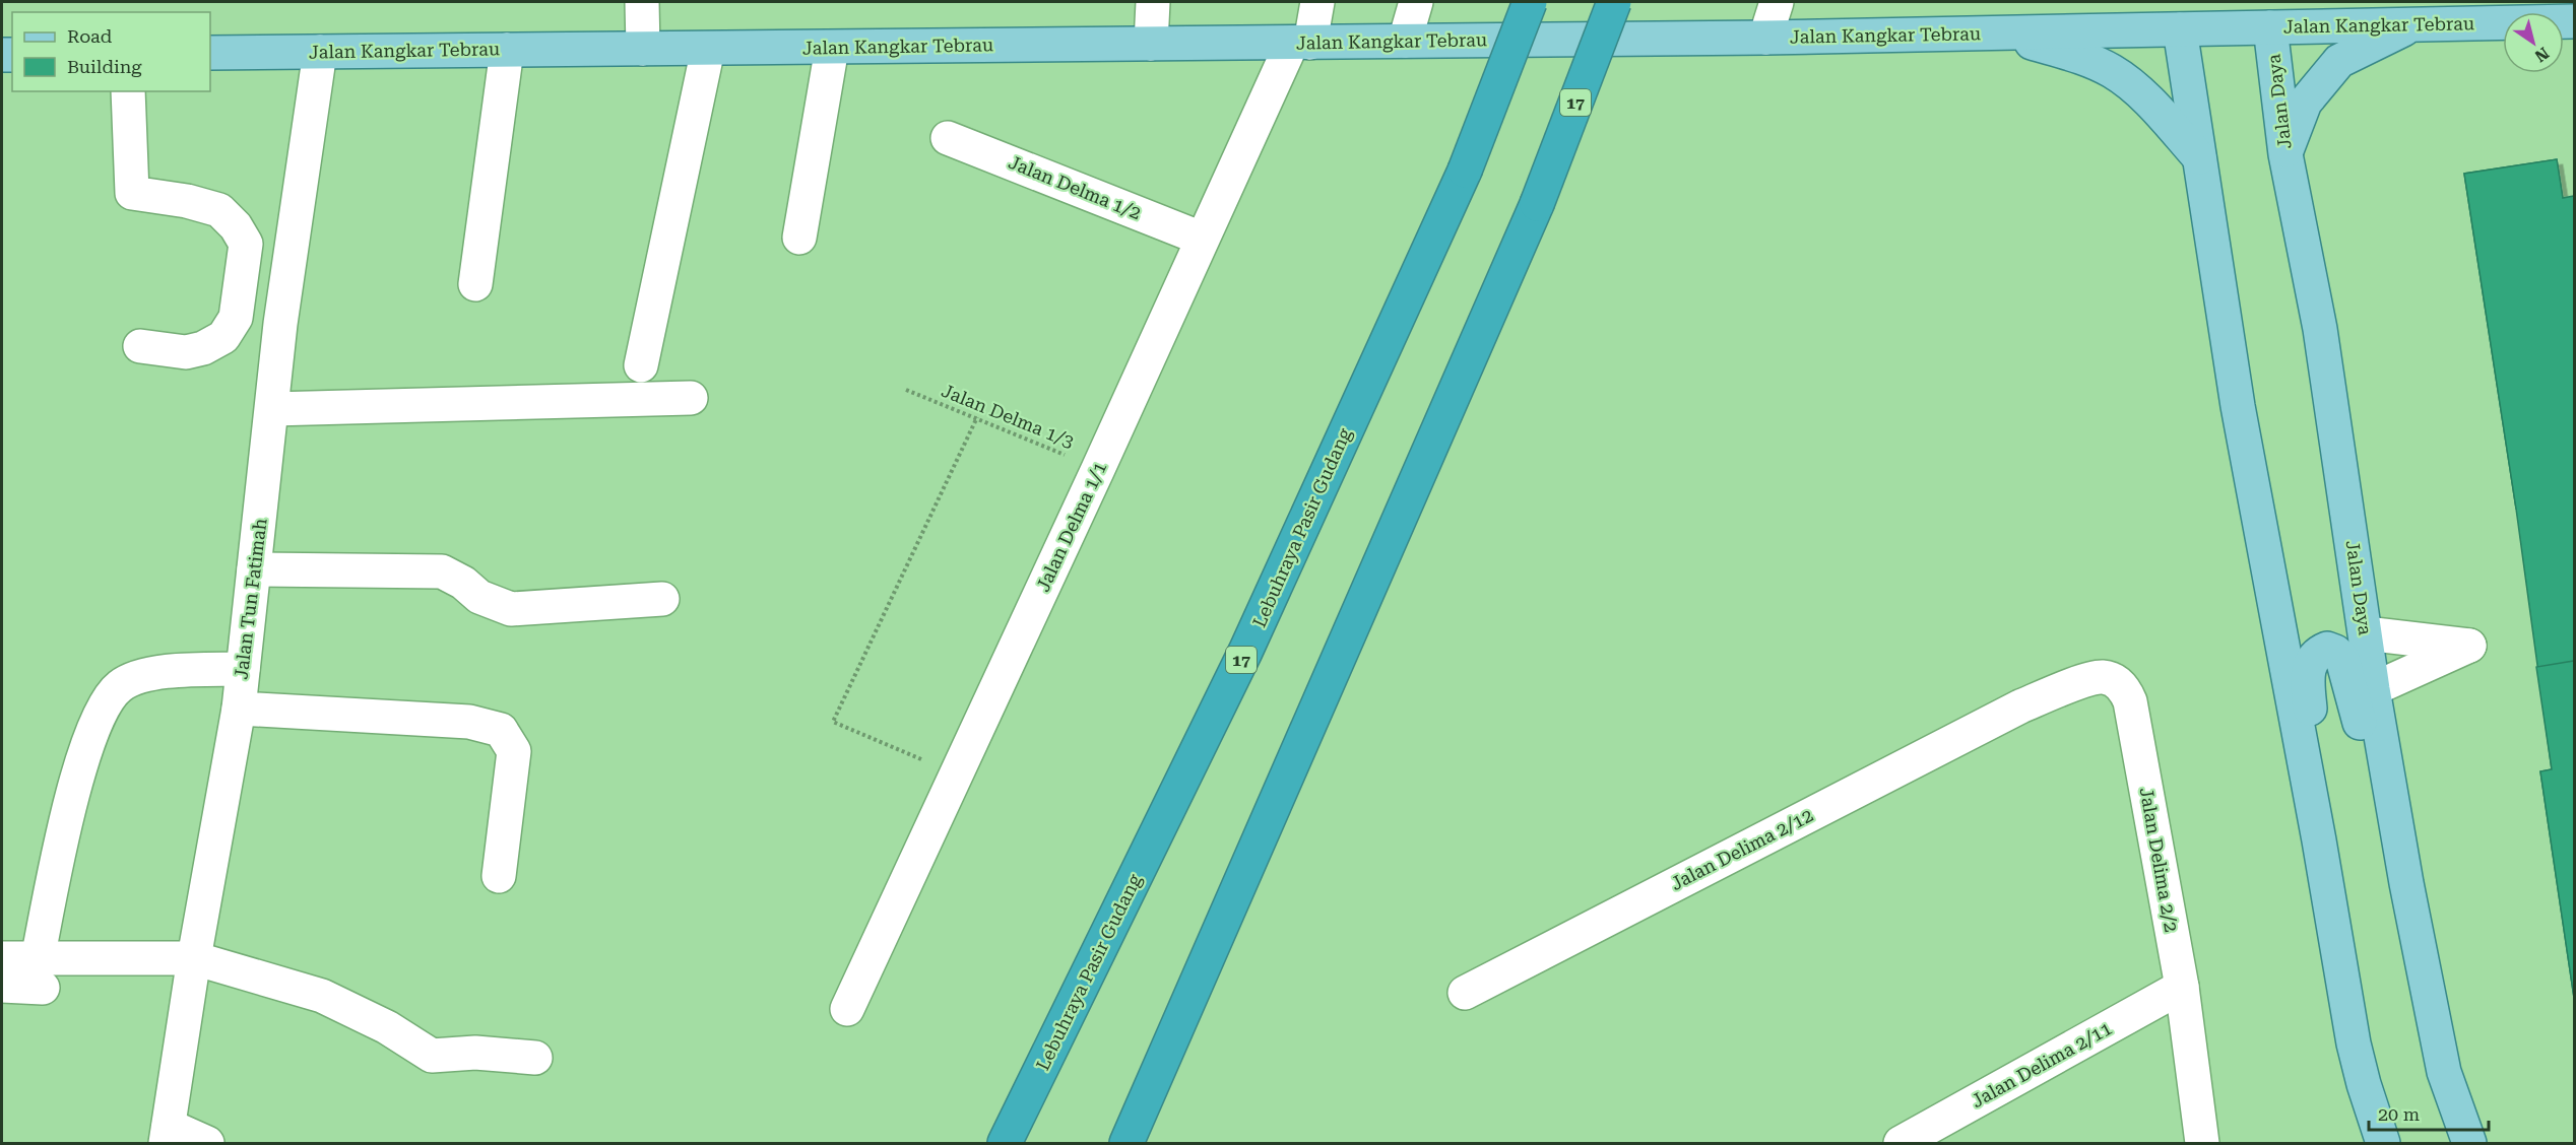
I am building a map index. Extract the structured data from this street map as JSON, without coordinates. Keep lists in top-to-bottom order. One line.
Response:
{"streets":{"highway":["17","Lebuhraya Pasir Gudang"],"main road":["Jalan Kangkar Tebrau","Jalan Daya"],"street":["Jalan Delma 1/2","Jalan Delma 1/1","Jalan Tun Fatimah","Jalan Delima 2/12","Jalan Delima 2/2","Jalan Delima 2/11"],"path":["Jalan Delma 1/3"]},"crossings":[["Jalan Kangkar Tebrau","Jalan Daya"],["Jalan Kangkar Tebrau","Jalan Delma 1/1"],["Jalan Kangkar Tebrau","Jalan Tun Fatimah"],["Jalan Delma 1/2","Jalan Delma 1/1"],["Jalan Delma 1/3","Jalan Delma 1/1"],["Jalan Delima 2/12","Jalan Delima 2/2"],["Jalan Delima 2/2","Jalan Delima 2/11"]],"legend":["Road","Building"],"scale_bar":"20 m","north":"bottom right"}
